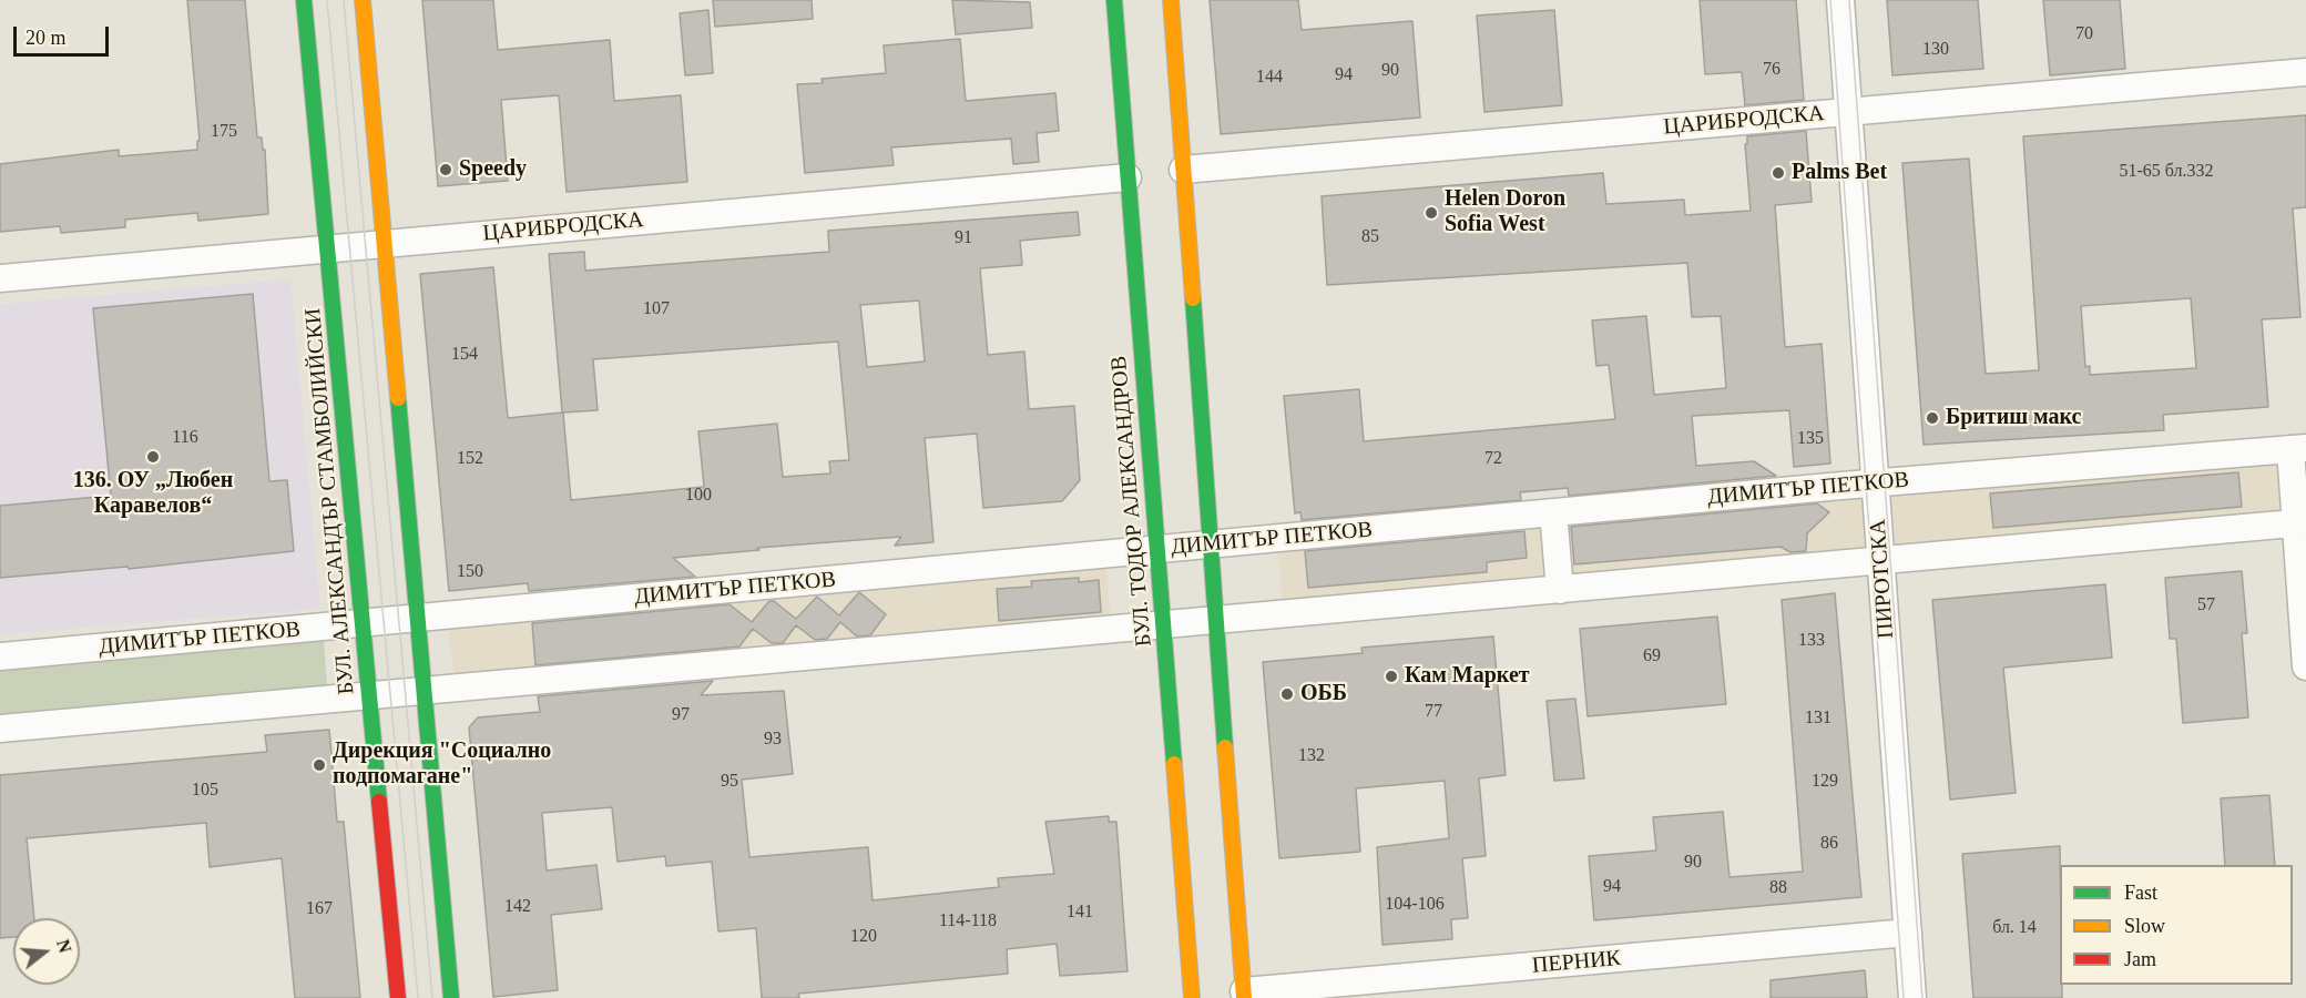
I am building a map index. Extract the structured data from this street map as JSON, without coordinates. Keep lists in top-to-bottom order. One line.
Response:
{"streets":{"main road":["БУЛ. АЛЕКСАНДЪР СТАМБОЛИЙСКИ","БУЛ. ТОДОР АЛЕКСАНДРОВ"],"street":["ЦАРИБРОДСКА","ДИМИТЪР ПЕТКОВ","ПИРОТСКА","ПЕРНИК"]},"crossings":[["ЦАРИБРОДСКА","БУЛ. АЛЕКСАНДЪР СТАМБОЛИЙСКИ"],["ЦАРИБРОДСКА","БУЛ. ТОДОР АЛЕКСАНДРОВ"],["ЦАРИБРОДСКА","ПИРОТСКА"],["ДИМИТЪР ПЕТКОВ","БУЛ. АЛЕКСАНДЪР СТАМБОЛИЙСКИ"],["ДИМИТЪР ПЕТКОВ","БУЛ. ТОДОР АЛЕКСАНДРОВ"],["ДИМИТЪР ПЕТКОВ","ПИРОТСКА"],["ПИРОТСКА","ПЕРНИК"]],"places":["Speedy","Palms Bet","Helen Doron Sofia West","Бритиш макс","136. ОУ „Любен Каравелов“","Кам Маркет","ОББ","Дирекция \"Социално подпомагане\""],"house_numbers":["70","130","76","90","94","144","175","51-65 бл.332","85","91","107","154","116","135","152","72","100","150","57","133","69","77","97","131","93","132","95","129","105","86","90","94","88","104-106","142","167","141","114-118","бл. 14","120"],"legend":["Fast","Slow","Jam"],"scale_bar":"20 m","north":"right"}
